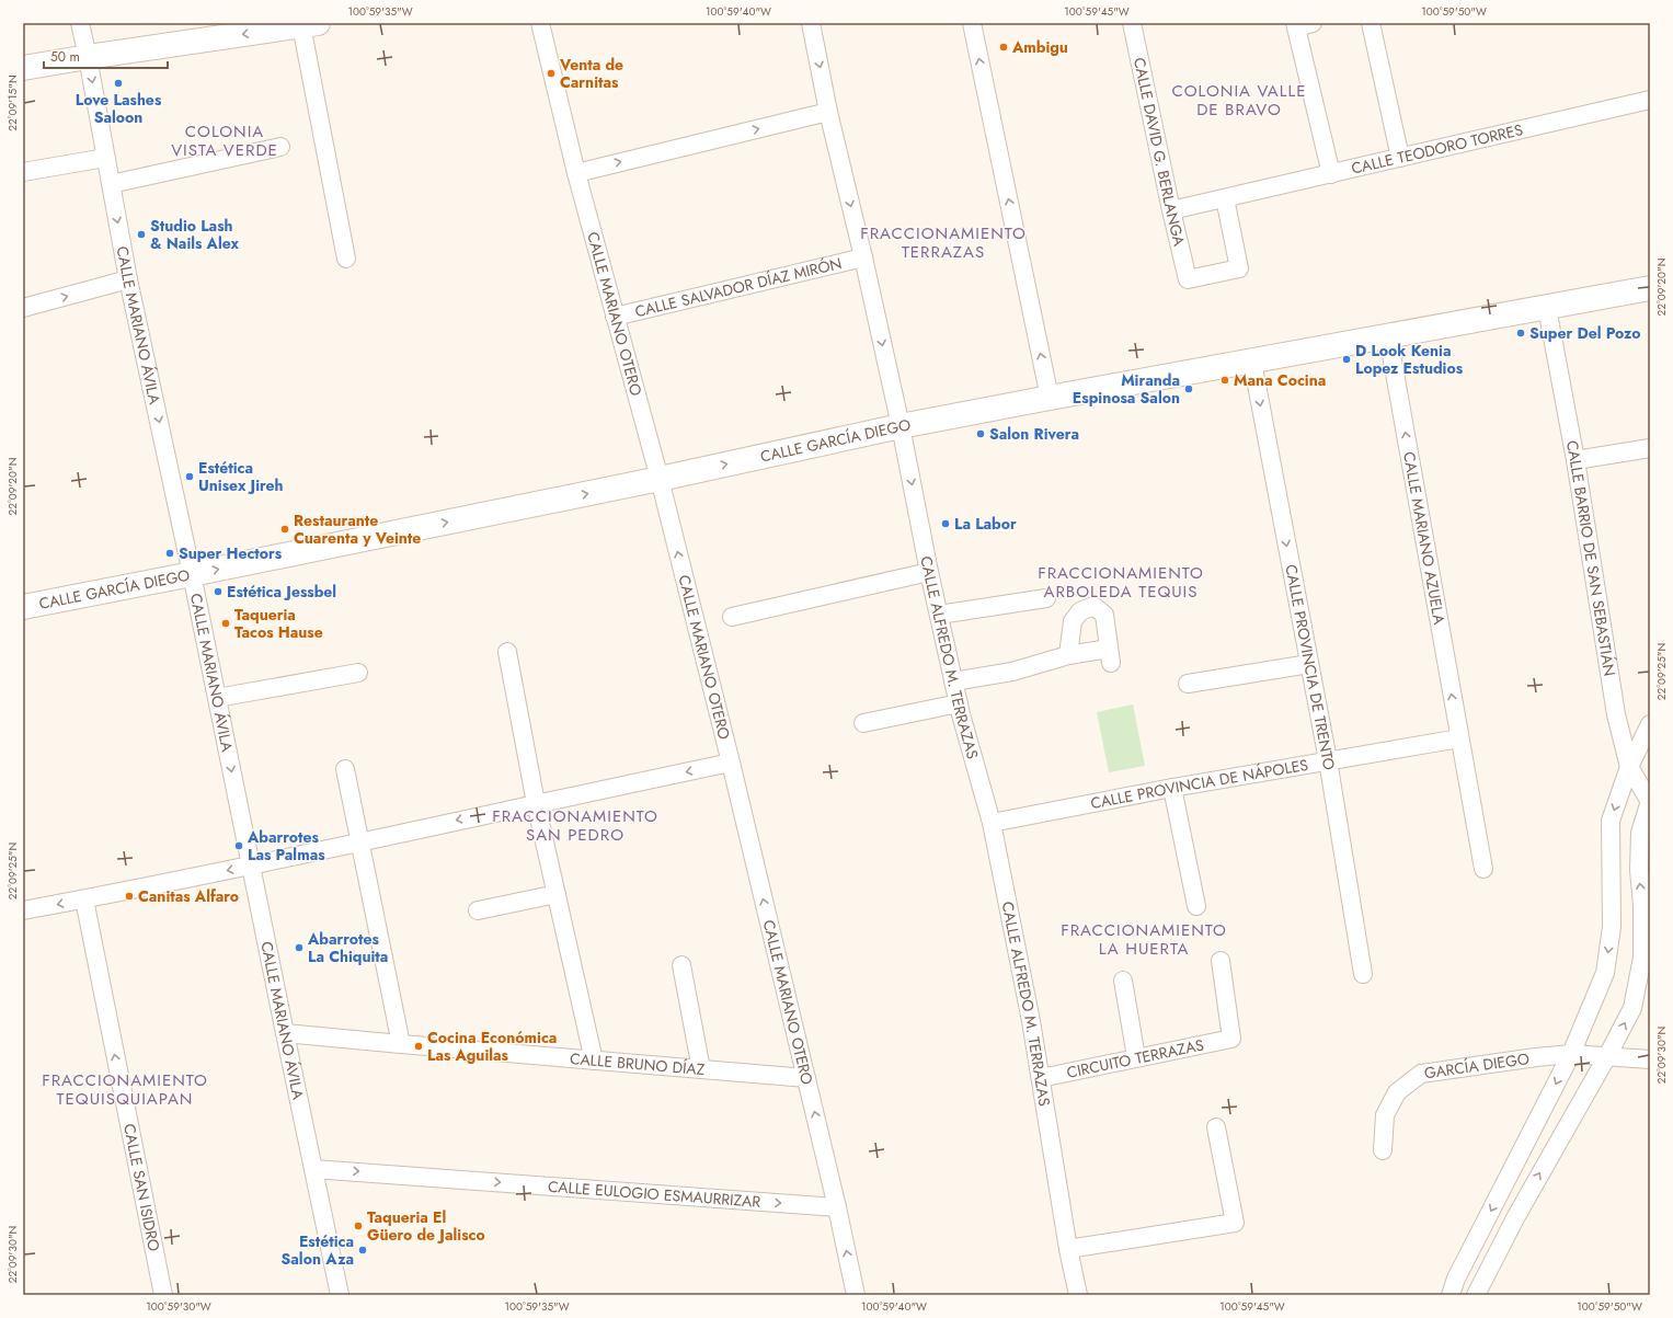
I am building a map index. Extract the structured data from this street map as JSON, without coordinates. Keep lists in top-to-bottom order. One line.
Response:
{"streets":{"street":["CALLE TEODORO TORRES","CALLE DAVID G. BERLANGA","CALLE SALVADOR DÍAZ MIRÓN","CALLE MARIANO OTERO","CALLE MARIANO ÁVILA","CALLE GARCÍA DIEGO","CALLE MARIANO AZUELA","CALLE BARRIO DE SAN SEBASTIÁN","CALLE ALFREDO M. TERRAZAS","CALLE PROVINCIA DE TRENTO","CALLE PROVINCIA DE NÁPOLES","CIRCUITO TERRAZAS","CALLE BRUNO DÍAZ","GARCÍA DIEGO","CALLE SAN ISIDRO","CALLE EULOGIO ESMAURRIZAR"]},"crossings":[["CALLE TEODORO TORRES","CALLE DAVID G. BERLANGA"],["CALLE SALVADOR DÍAZ MIRÓN","CALLE MARIANO OTERO"],["CALLE SALVADOR DÍAZ MIRÓN","CALLE ALFREDO M. TERRAZAS"],["CALLE MARIANO OTERO","CALLE GARCÍA DIEGO"],["CALLE MARIANO OTERO","CALLE BRUNO DÍAZ"],["CALLE MARIANO OTERO","CALLE EULOGIO ESMAURRIZAR"],["CALLE MARIANO ÁVILA","CALLE GARCÍA DIEGO"],["CALLE MARIANO ÁVILA","CALLE BRUNO DÍAZ"],["CALLE MARIANO ÁVILA","CALLE EULOGIO ESMAURRIZAR"],["CALLE GARCÍA DIEGO","CALLE MARIANO AZUELA"],["CALLE GARCÍA DIEGO","CALLE BARRIO DE SAN SEBASTIÁN"],["CALLE GARCÍA DIEGO","CALLE ALFREDO M. TERRAZAS"],["CALLE GARCÍA DIEGO","CALLE PROVINCIA DE TRENTO"],["CALLE MARIANO AZUELA","CALLE PROVINCIA DE NÁPOLES"],["CALLE ALFREDO M. TERRAZAS","CALLE PROVINCIA DE NÁPOLES"],["CALLE ALFREDO M. TERRAZAS","CIRCUITO TERRAZAS"],["CALLE PROVINCIA DE TRENTO","CALLE PROVINCIA DE NÁPOLES"]],"one_way":["CALLE MARIANO OTERO","CALLE MARIANO ÁVILA","CALLE MARIANO AZUELA","CALLE PROVINCIA DE TRENTO","CALLE SAN ISIDRO","CALLE EULOGIO ESMAURRIZAR"],"districts":["COLONIA VALLE DE BRAVO","COLONIA VISTA VERDE","FRACCIONAMIENTO TERRAZAS","FRACCIONAMIENTO ARBOLEDA TEQUIS","FRACCIONAMIENTO SAN PEDRO","FRACCIONAMIENTO LA HUERTA","FRACCIONAMIENTO TEQUISQUIAPAN"],"places":["Ambigu","Venta de Carnitas","Love Lashes Saloon","Studio Lash & Nails Alex","Super Del Pozo","D Look Kenia Lopez Estudios","Mana Cocina","Miranda Espinosa Salon","Salon Rivera","Estética Unisex Jireh","La Labor","Restaurante Cuarenta y Veinte","Super Hectors","Estética Jessbel","Taqueria Tacos Hause","Abarrotes Las Palmas","Canitas Alfaro","Abarrotes La Chiquita","Cocina Económica Las Aguilas","Taqueria El Güero de Jalisco","Estética Salon Aza"],"scale_bar":"50 m","coordinates":["100°59'35\"W","100°59'40\"W","100°59'45\"W","100°59'50\"W","22°09'15\"N","22°09'20\"N","22°09'25\"N","22°09'30\"N","100°59'30\"W"]}
